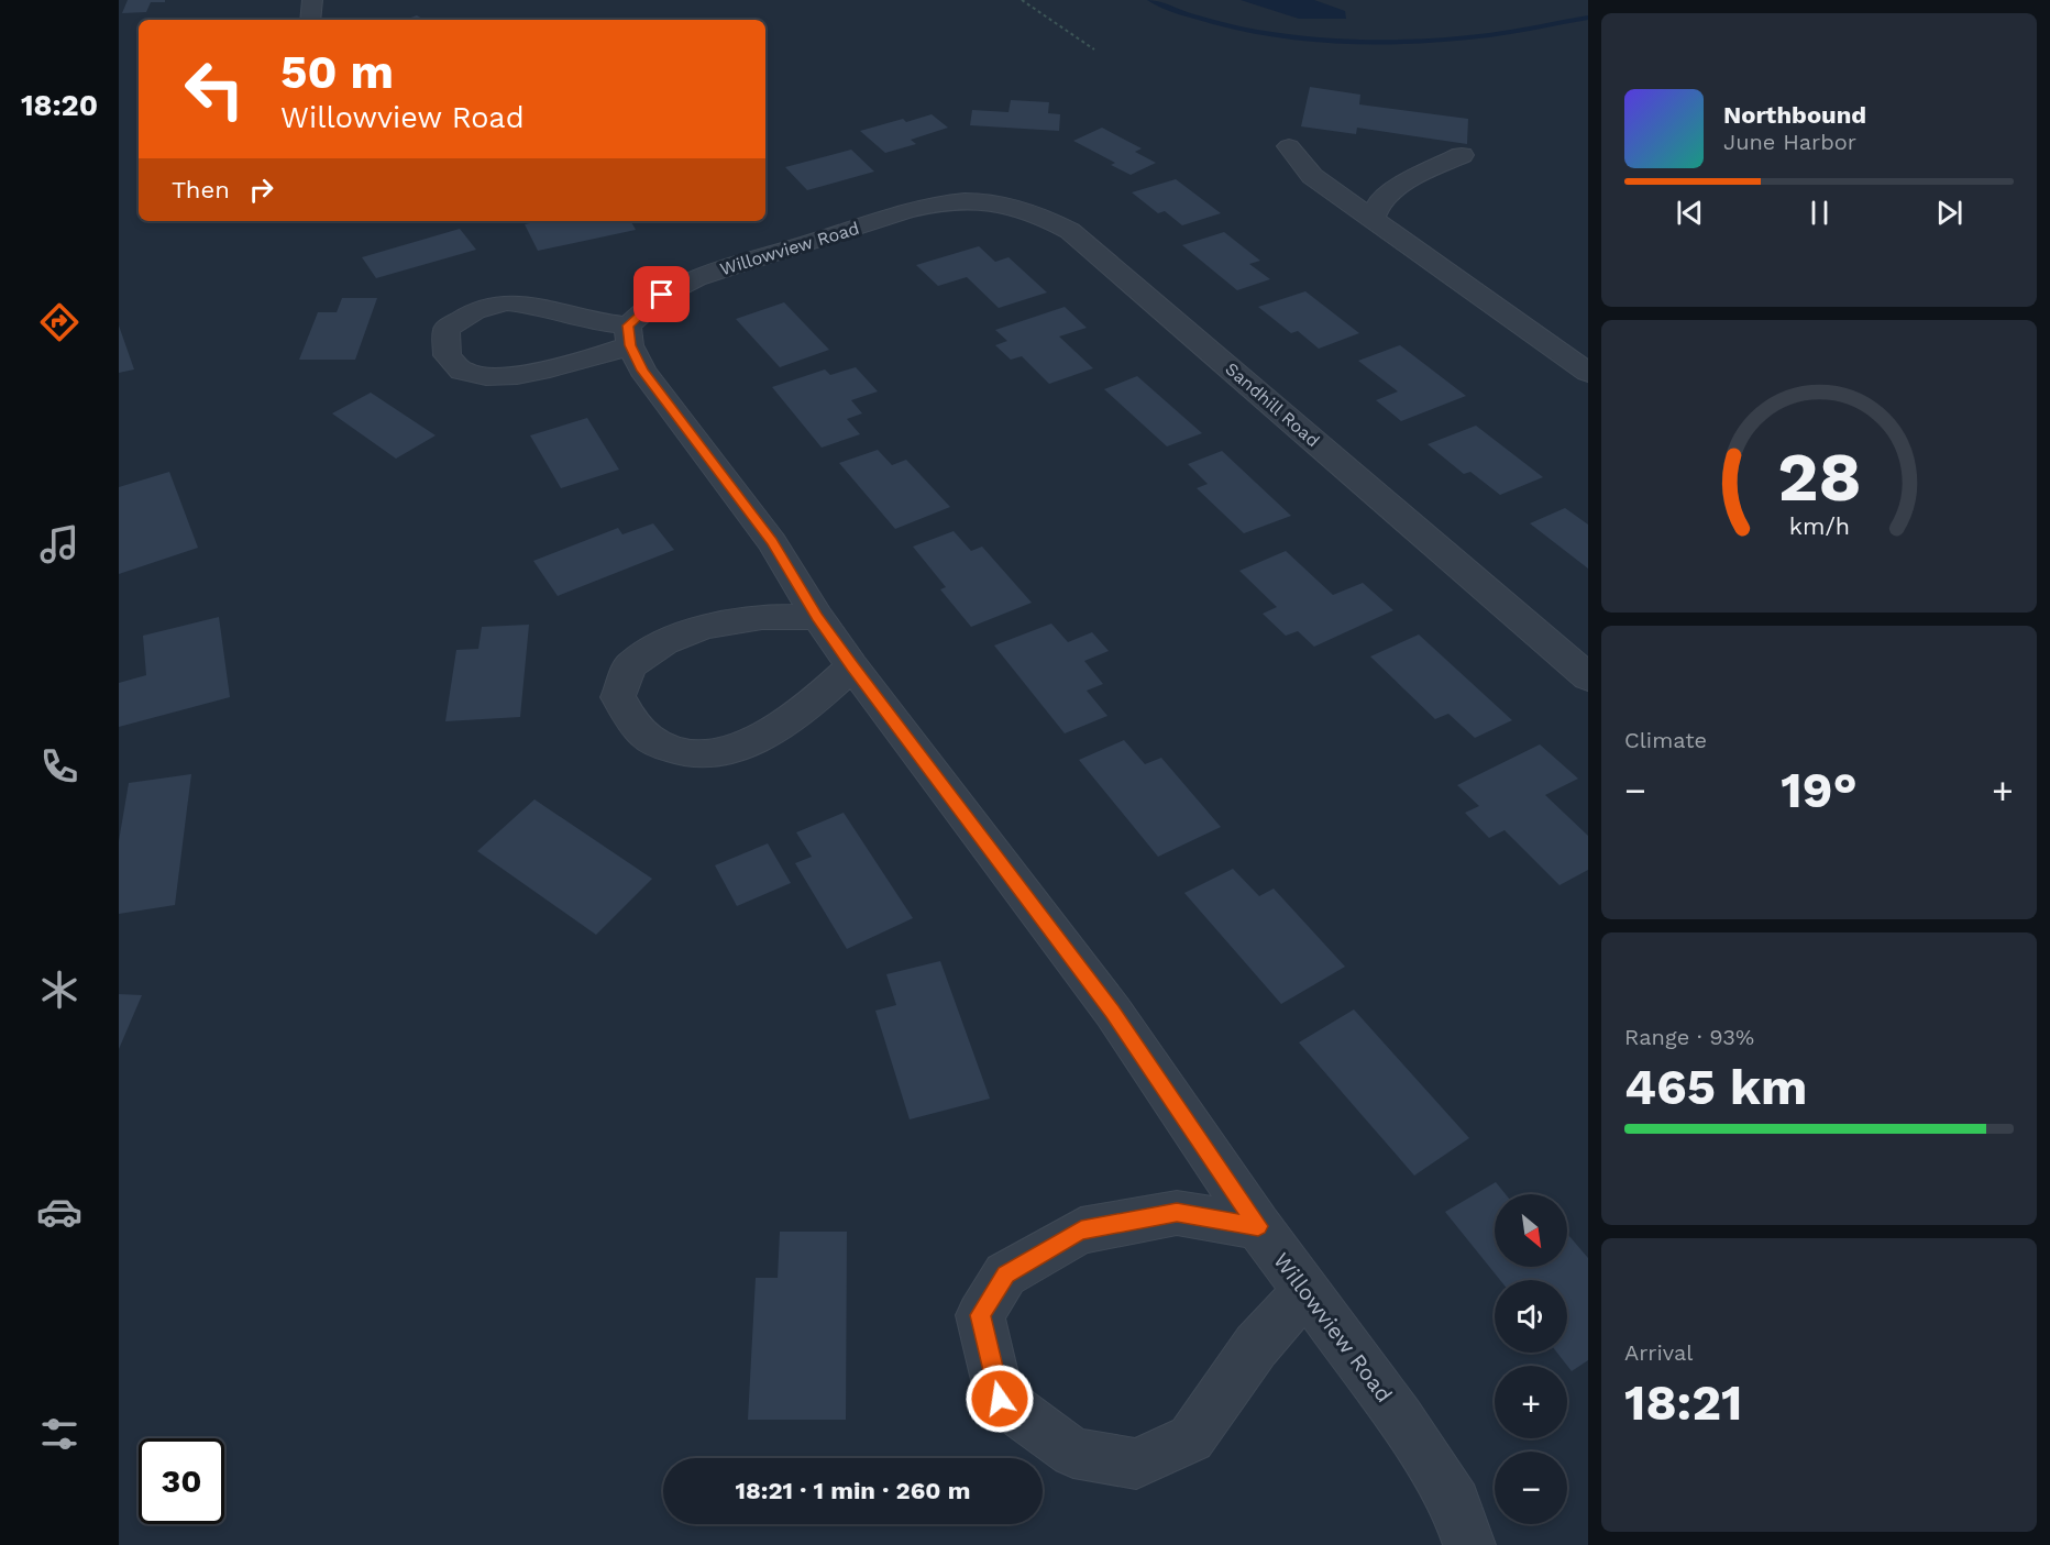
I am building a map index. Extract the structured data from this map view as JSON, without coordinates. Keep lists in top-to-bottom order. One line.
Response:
{"streets":{"street":["Willowview Road","Sandhill Road"]},"crossings":[["Willowview Road","Sandhill Road"]],"north":"bottom right","page":{"tabs":"18:20","turn":["50 m","Willowview Road"],"song":["Northbound","June Harbor"],"then":"Then","tile":["Climate",["Range · 93%","465 km"],["Arrival","18:21"]],"heat":["−","19°","+"],"map_buttons":["+","−"],"limit":"30","trip":"18:21 · 1 min · 260 m","gauge":["28","km/h"]}}
